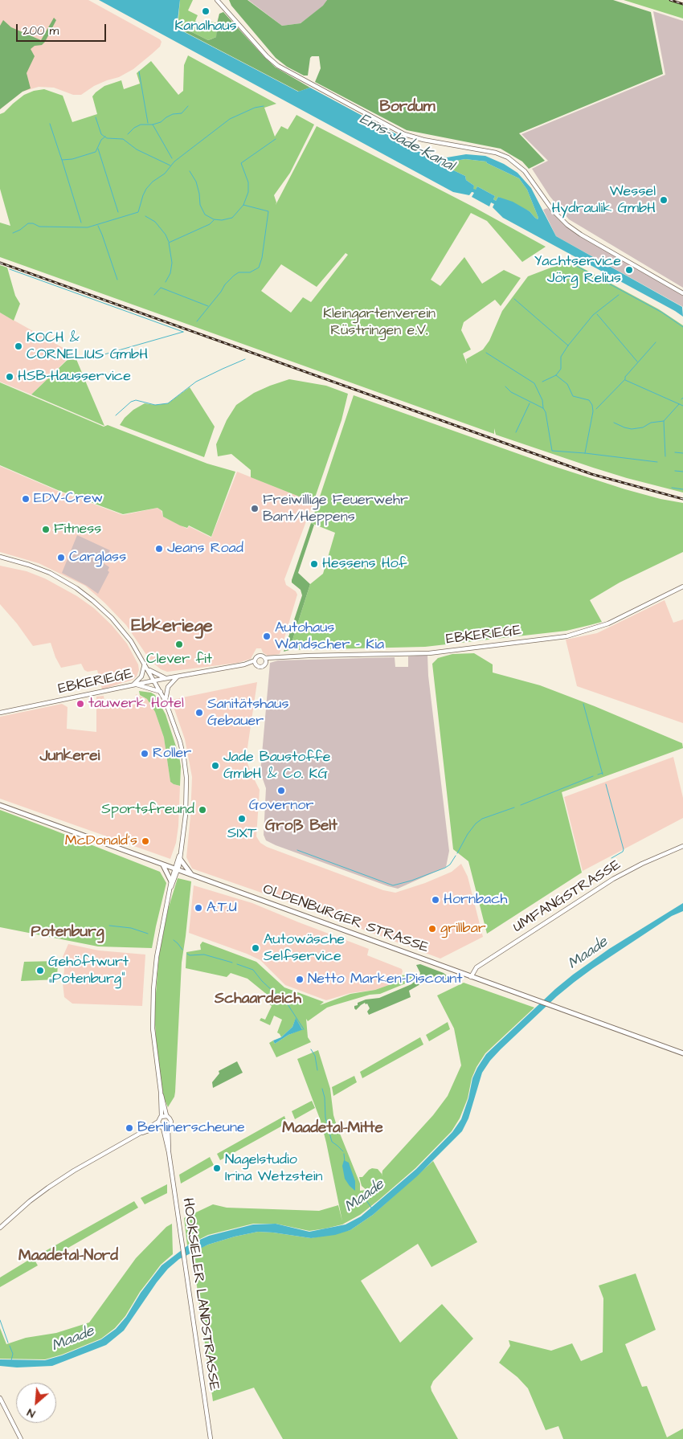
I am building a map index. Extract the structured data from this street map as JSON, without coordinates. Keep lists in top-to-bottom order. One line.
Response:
{"streets":{"main road":["OLDENBURGER STRASSE"],"street":["EBKERIEGE","UMFANGSTRASSE","HOOKSIELER LANDSTRASSE"]},"crossings":[["UMFANGSTRASSE","OLDENBURGER STRASSE"]],"districts":["Bordum","Ebkeriege","Junkerei","Groß Belt","Potenburg","Schaardeich","Maadetal-Mitte","Maadetal-Nord"],"water":["Ems-Jade-Kanal","Maade"],"parks":["Kleingartenverein Rüstringen e.V."],"places":["Kanalhaus","Wessel Hydraulik GmbH","Yachtservice Jörg Relius","KOCH & CORNELIUS GmbH","HSB-Hausservice","EDV-Crew","Freiwillige Feuerwehr Bant/Heppens","Fitness","Jeans Road","Carglass","Hessens Hof","Autohaus Wandscher - Kia","Clever fit","tauwerk Hotel","Sanitätshaus Gebauer","Roller","Jade Baustoffe GmbH & Co. KG","Governor","Sportsfreund","SIXT","McDonald's","Hornbach","A.T.U","grillbar","Autowäsche Selfservice","Gehöftwurt „Potenburg“","Netto Marken-Discount","Berlinerscheune","Nagelstudio Irina Wetzstein"],"scale_bar":"200 m","north":"bottom left"}
